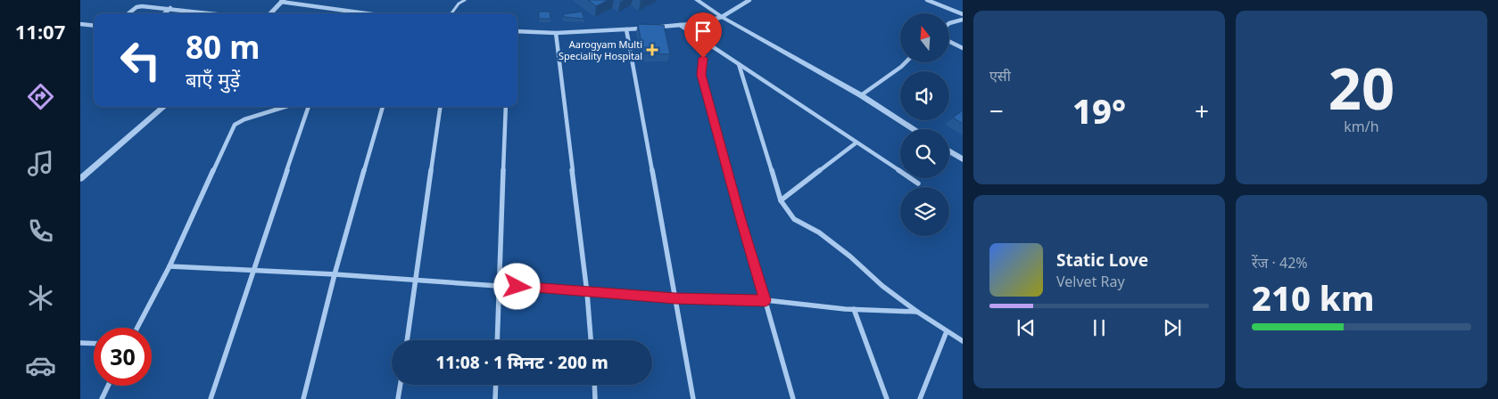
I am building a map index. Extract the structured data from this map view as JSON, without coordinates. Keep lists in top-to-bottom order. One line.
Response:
{"places":{"health":["Aarogyam Multi Speciality Hospital"]},"north":"top","page":{"tabs":"11:07","tile":["एसी",["20","km/h"],["रेंज · 42%","210 km"]],"turn":["80 m","बाएँ मुड़ें"],"heat":["−","19°","+"],"song":["Static Love","Velvet Ray"],"limit":"30","trip":"11:08 · 1 मिनट · 200 m"}}
